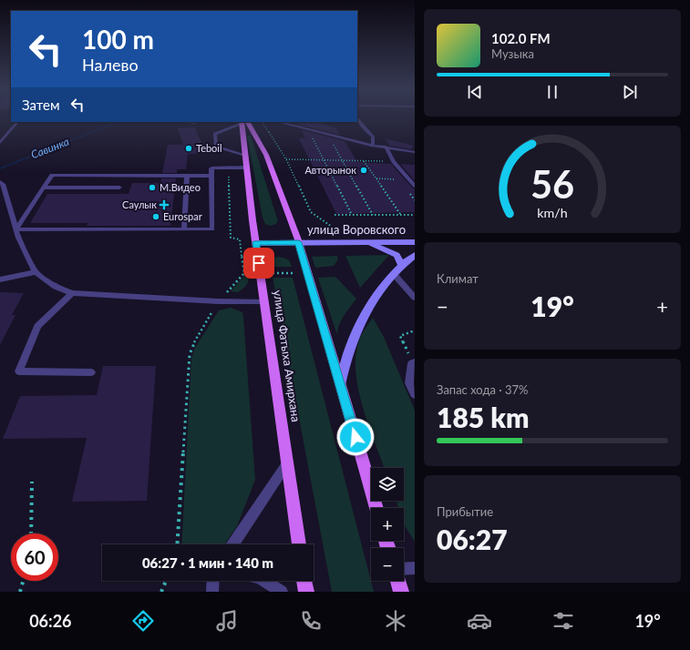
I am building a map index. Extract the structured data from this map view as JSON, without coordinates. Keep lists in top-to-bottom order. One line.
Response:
{"streets":{"main road":["улица Фатыха Амирхана"],"street":["улица Воровского"]},"crossings":[["улица Воровского","улица Фатыха Амирхана"]],"water":["Савинка"],"places":{"other":["Teboil","Авторынок","М.Видео","Eurospar"],"health":["Саулык"]},"page":{"turn":["100 m","Налево"],"song":["102.0 FM","Музыка"],"then":"Затем","tile":["Климат",["Запас хода · 37%","185 km"],["Прибытие","06:27"]],"heat":["−","19°","+"],"map_buttons":["+","−"],"limit":"60","trip":"06:27 · 1 мин · 140 m","tabs":["06:26","19°"],"gauge":["56","km/h"]}}
